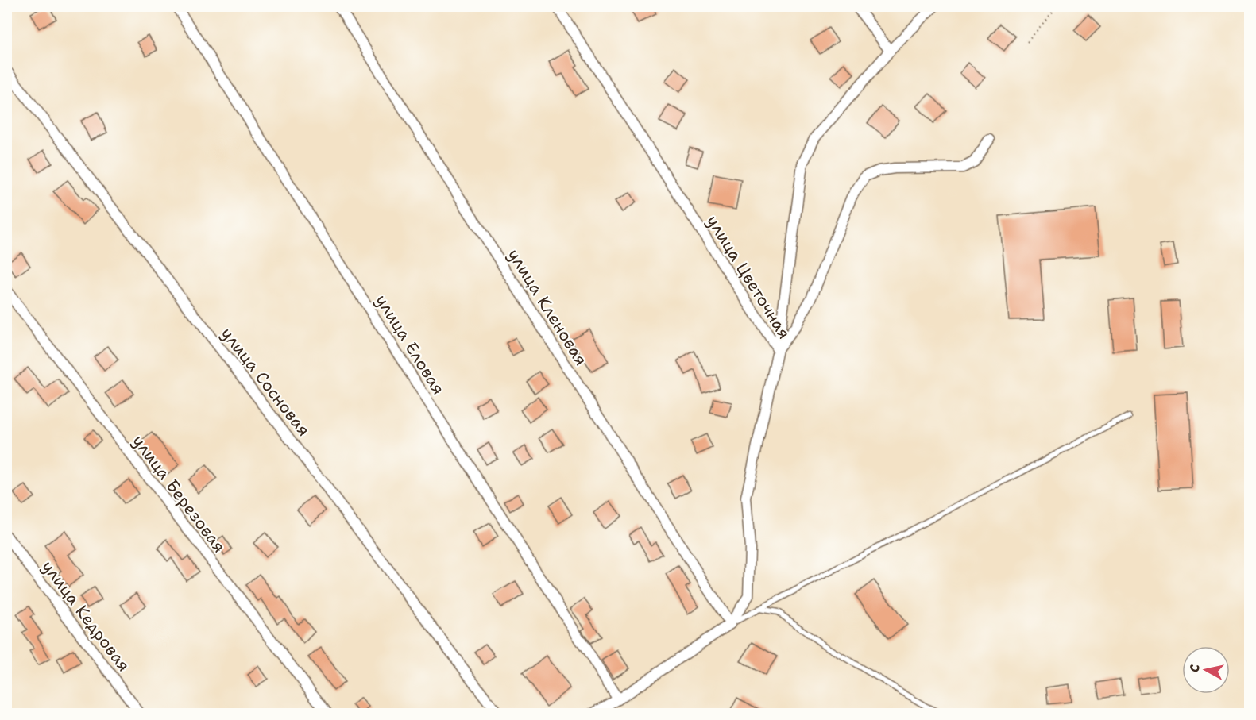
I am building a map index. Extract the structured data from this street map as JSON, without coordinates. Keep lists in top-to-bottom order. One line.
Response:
{"streets":{"street":["улица Цветочная","улица Кленовая","улица Еловая","улица Сосновая","улица Березовая","улица Кедровая"]},"crossings":[["улица Цветочная","улица Кленовая"]],"north":"left"}
